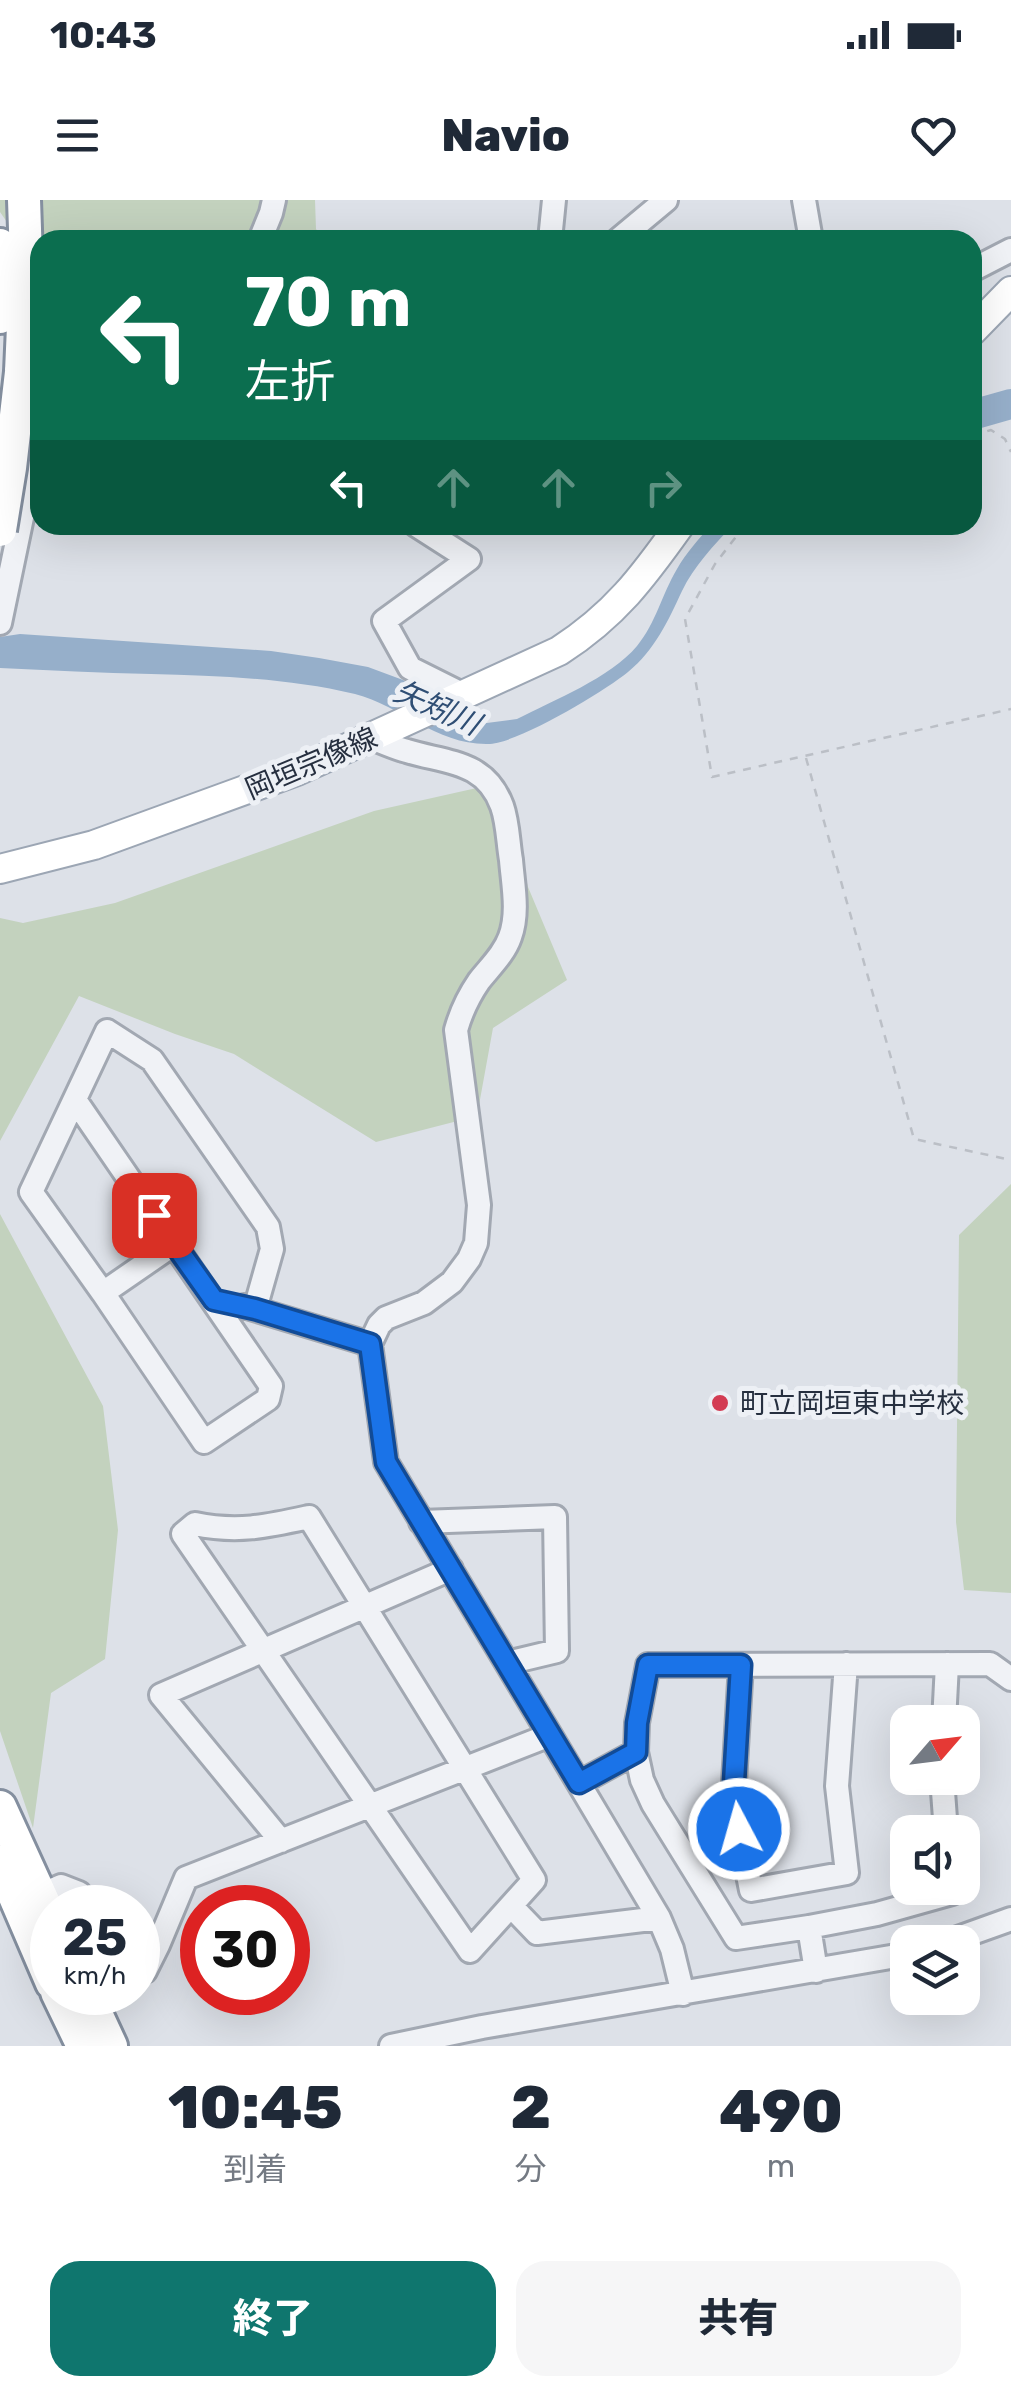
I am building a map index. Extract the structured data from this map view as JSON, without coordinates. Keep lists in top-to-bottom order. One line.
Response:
{"streets":{"main road":["岡垣宗像線"]},"water":["矢矧川"],"places":["町立岡垣東中学校"],"north":"top right","page":{"status":"10:43","header":"Navio","turn":["70 m","左折"],"speed":"25 km/h","limit":"30","eta":["10:45","到着","2","分","490","m"],"buttons":["終了","共有"]}}
